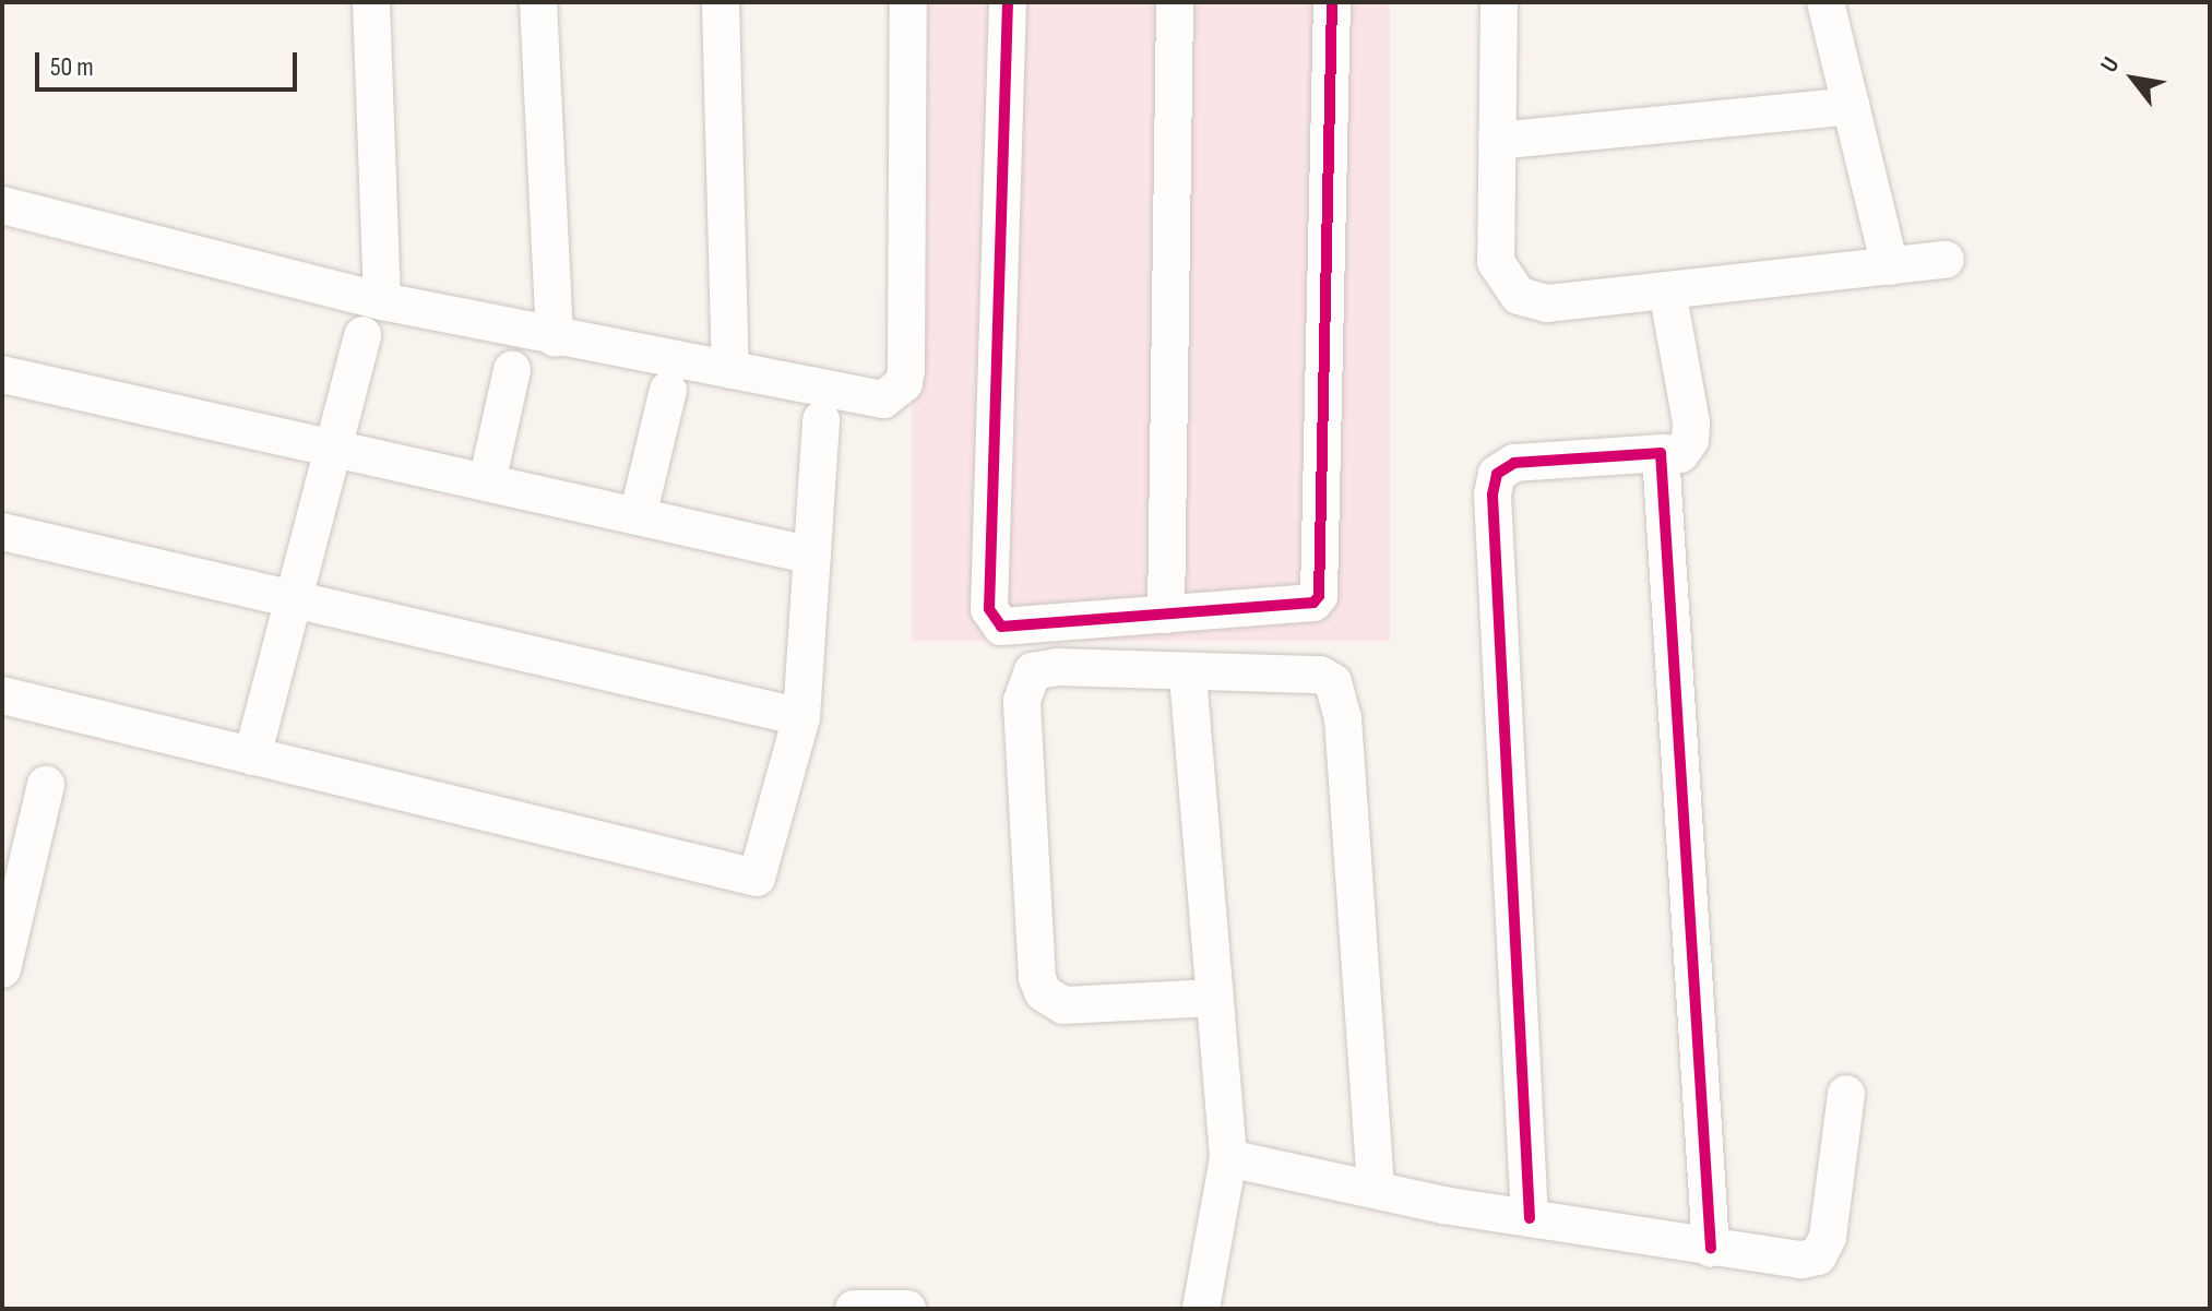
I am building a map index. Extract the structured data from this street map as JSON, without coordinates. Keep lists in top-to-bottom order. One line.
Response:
{"scale_bar":"50 m","north":"top left"}
